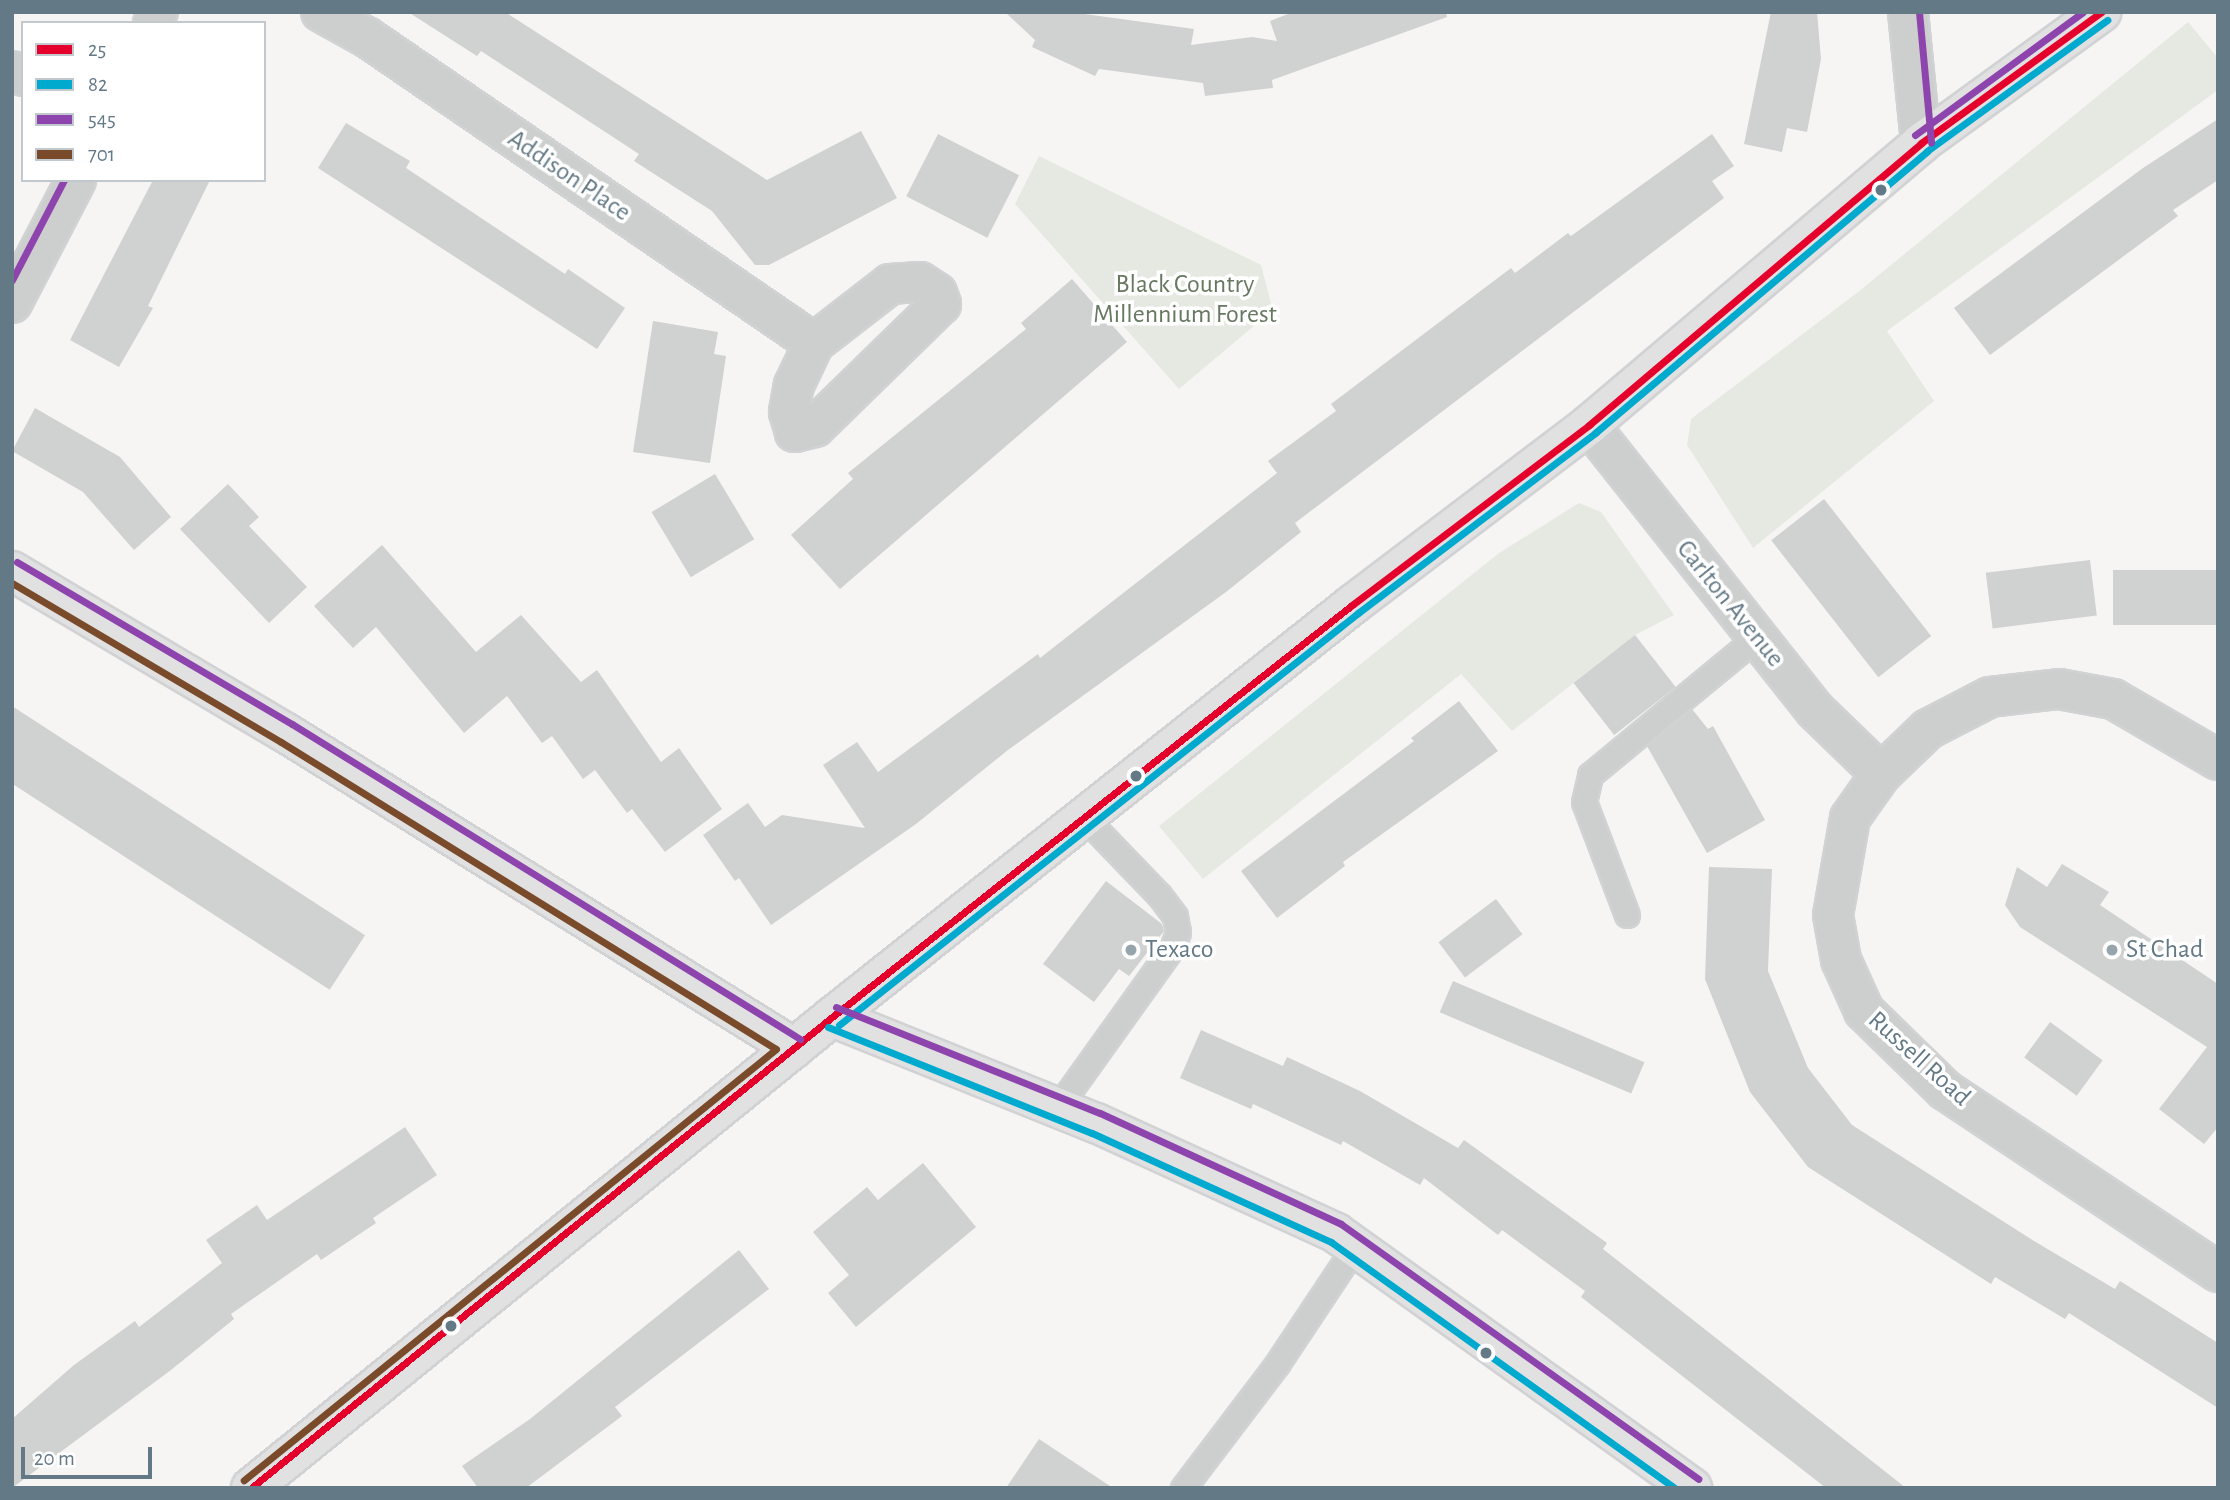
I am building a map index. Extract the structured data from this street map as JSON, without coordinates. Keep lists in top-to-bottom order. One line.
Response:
{"streets":{"street":["Addison Place","Carlton Avenue","Russell Road"]},"crossings":[["Carlton Avenue","Russell Road"]],"parks":["Black Country Millennium Forest"],"places":["Texaco","St Chad"],"lines":["transit line 25","transit line 545","transit line 82","transit line 701"],"legend":["25","82","545","701"],"scale_bar":"20 m"}
